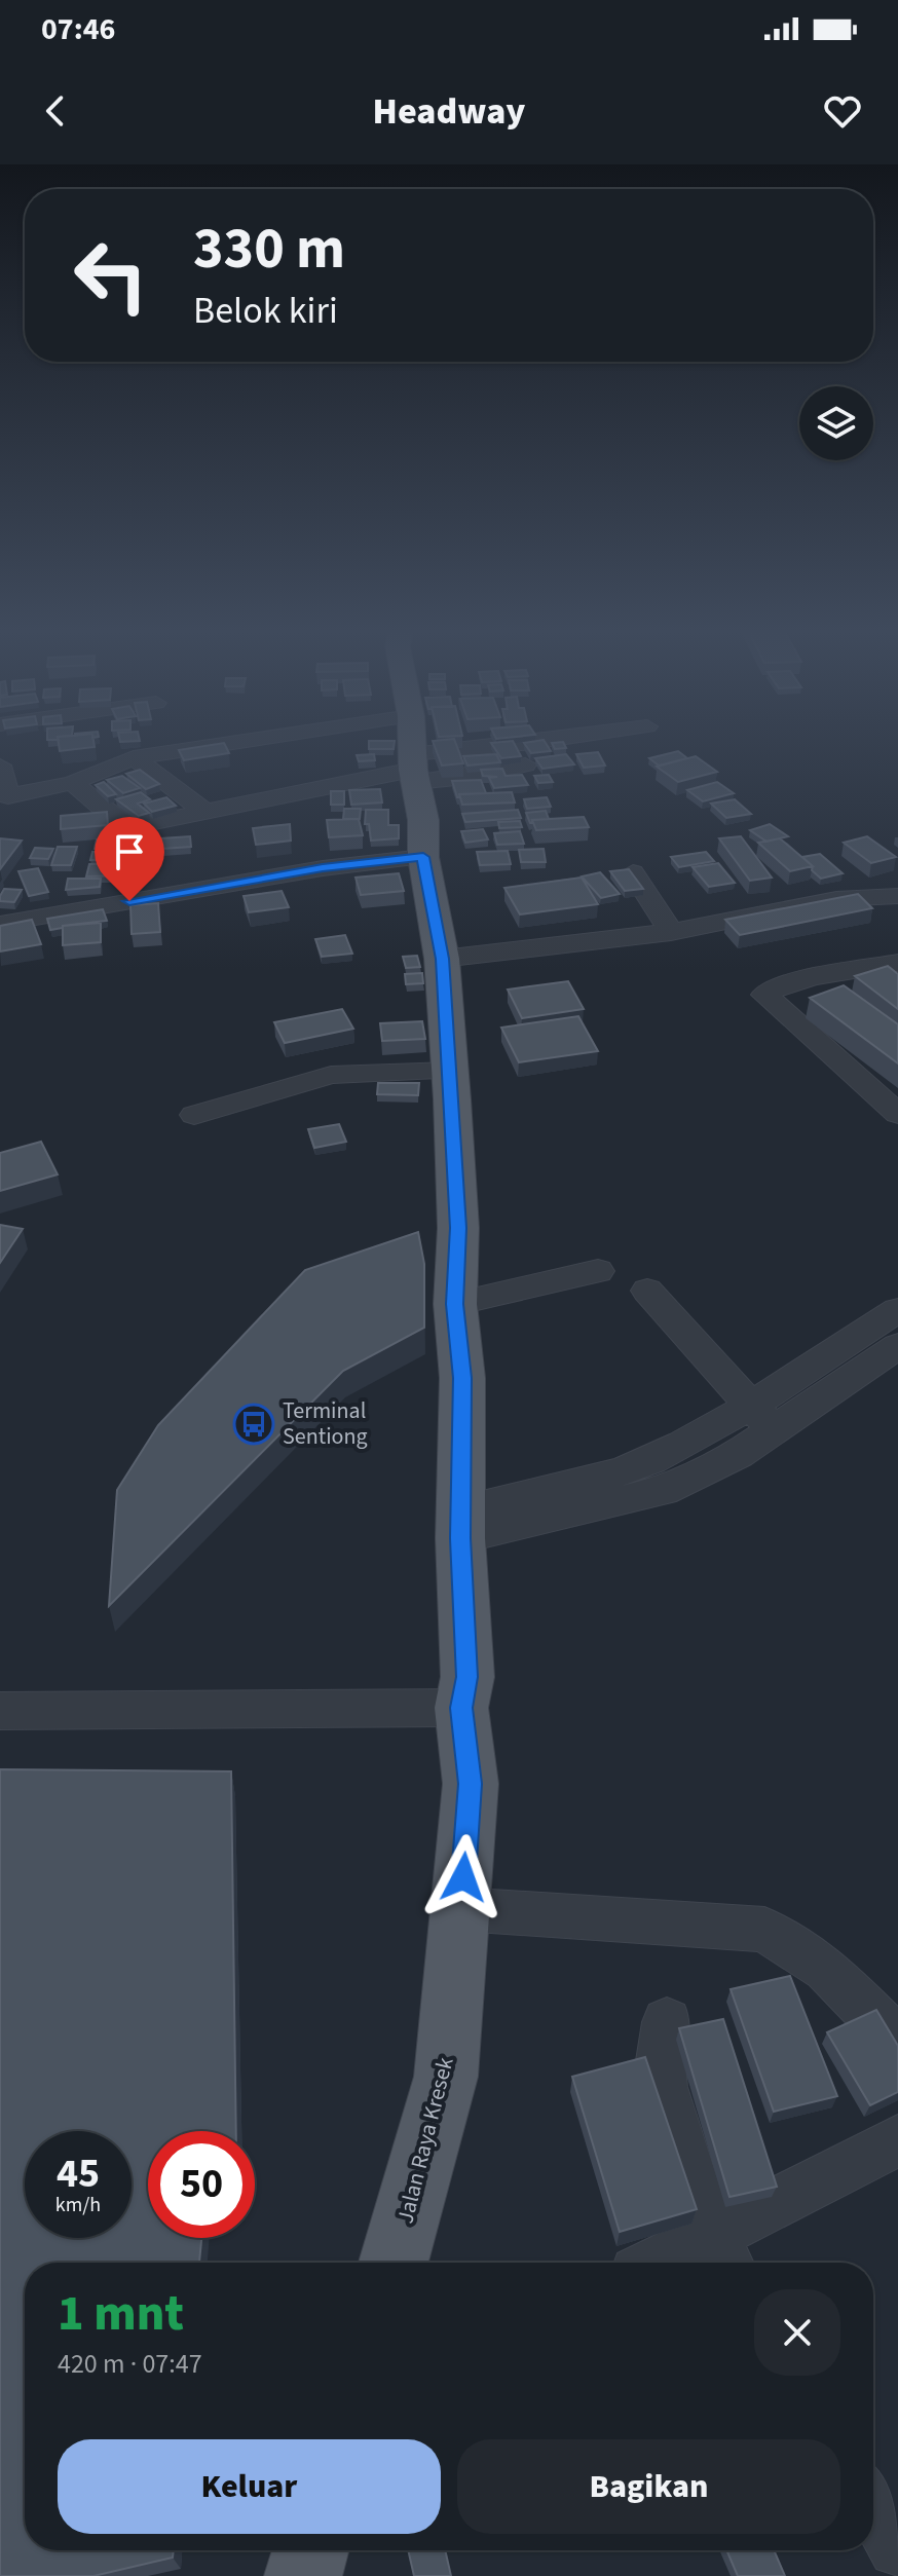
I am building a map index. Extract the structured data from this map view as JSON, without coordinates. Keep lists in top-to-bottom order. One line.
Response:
{"streets":{"main road":["Jalan Raya Kresek"]},"places":{"bus stop":["Terminal Sentiong"]},"page":{"status":"07:46","header":"Headway","turn":["330 m","Belok kiri"],"speed":"45 km/h","limit":"50","heading":["1 mnt","420 m · 07:47"],"buttons":["Keluar","Bagikan"]}}
